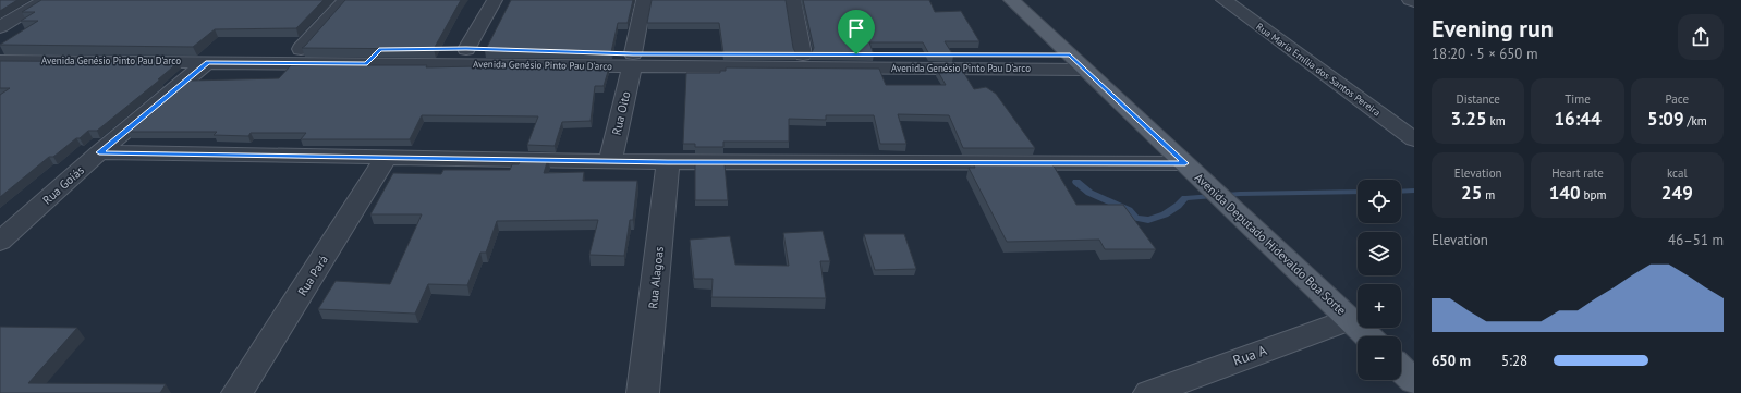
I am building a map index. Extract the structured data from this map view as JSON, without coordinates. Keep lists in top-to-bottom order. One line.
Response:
{"streets":{"main road":["Avenida Deputado Hidevaldo Boa Sorte"],"street":["Avenida Genésio Pinto Pau D'arco","Rua Maria Emília dos Santos Pereira","Rua Oito","Rua Goiás","Rua Pará","Rua Alagoas","Rua A"]},"crossings":[["Avenida Genésio Pinto Pau D'arco","Rua Oito"],["Avenida Genésio Pinto Pau D'arco","Rua Goiás"],["Avenida Genésio Pinto Pau D'arco","Avenida Deputado Hidevaldo Boa Sorte"],["Avenida Deputado Hidevaldo Boa Sorte","Rua A"]],"page":{"heading":["Evening run","18:20 · 5 × 650 m"],"stats":[["Distance","3.25 km"],["Time","16:44"],["Pace","5:09 /km"],["Elevation","25 m"],["Heart rate","140 bpm"],["kcal","249"]],"map_buttons":["+","−"],"chart":["Elevation","46–51 m"],"list":[{"name":"650 m","note":"5:28"}]}}
